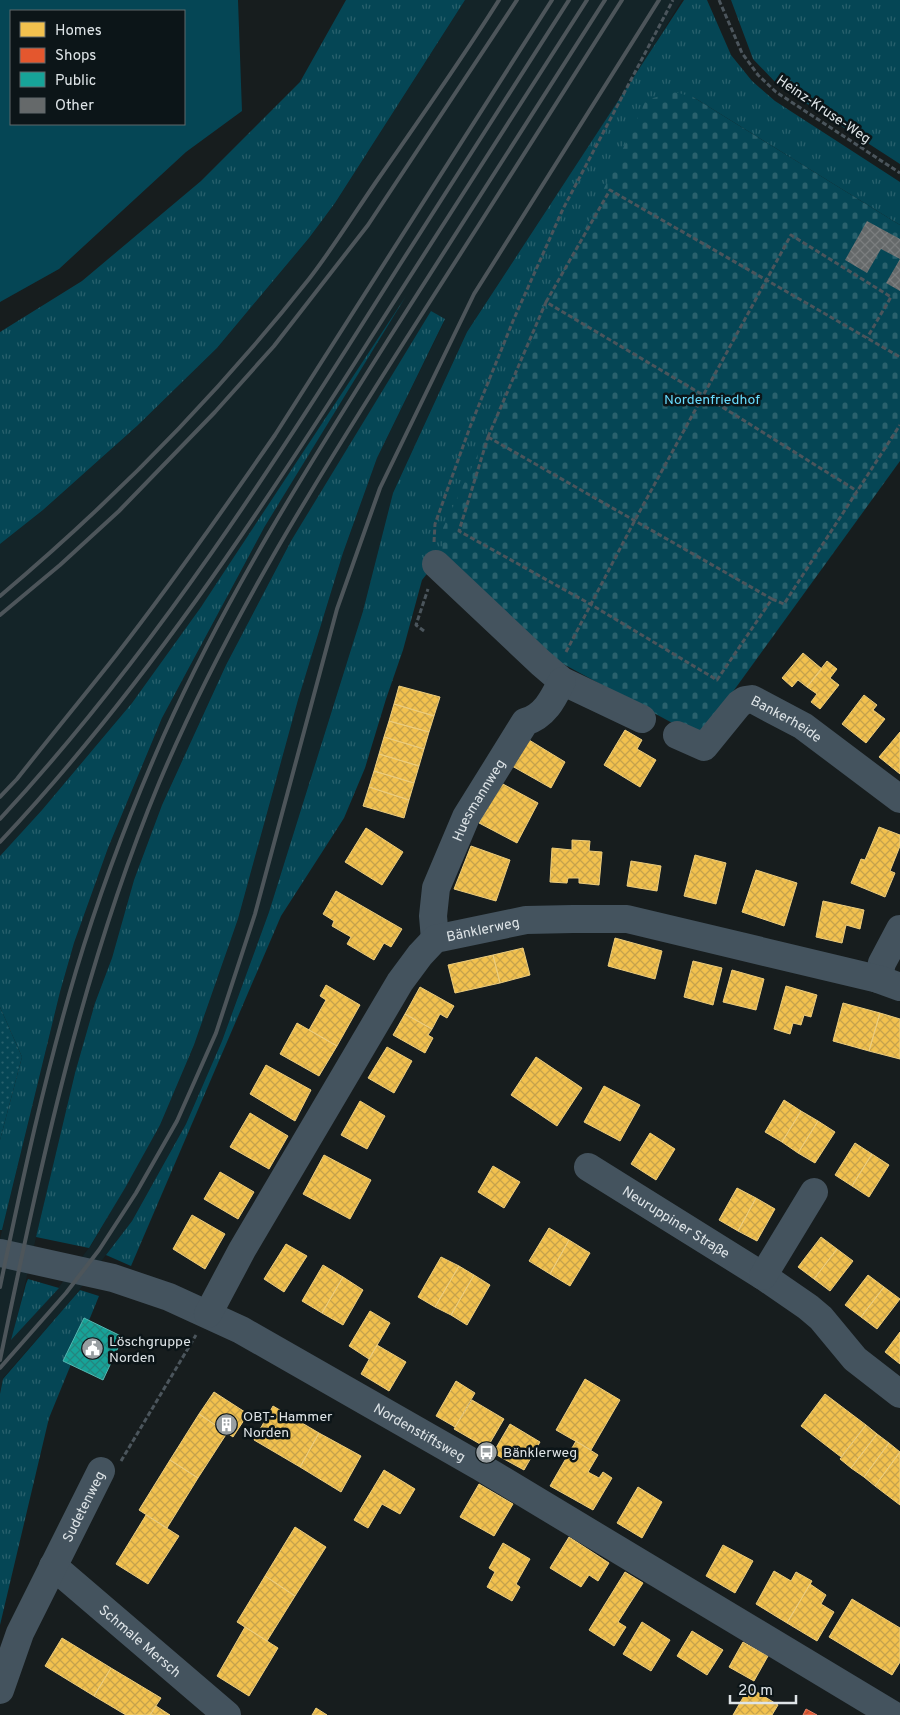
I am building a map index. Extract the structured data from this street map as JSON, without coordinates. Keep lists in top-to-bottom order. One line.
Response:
{"streets":{"street":["Bankerheide","Huesmannweg","Bänklerweg","Neuruppiner Straße","Nordenstiftsweg","Sudetenweg","Schmale Mersch"],"path":["Heinz-Kruse-Weg"]},"crossings":[["Huesmannweg","Bänklerweg"],["Bänklerweg","Nordenstiftsweg"],["Bänklerweg","Sudetenweg"],["Nordenstiftsweg","Sudetenweg"],["Sudetenweg","Schmale Mersch"]],"parks":["Nordenfriedhof"],"places":{"public building":["Löschgruppe Norden"],"building":["OBT- Hammer Norden"],"bus stop":["Bänklerweg"]},"legend":["Homes","Shops","Public","Other"],"scale_bar":"20 m"}
